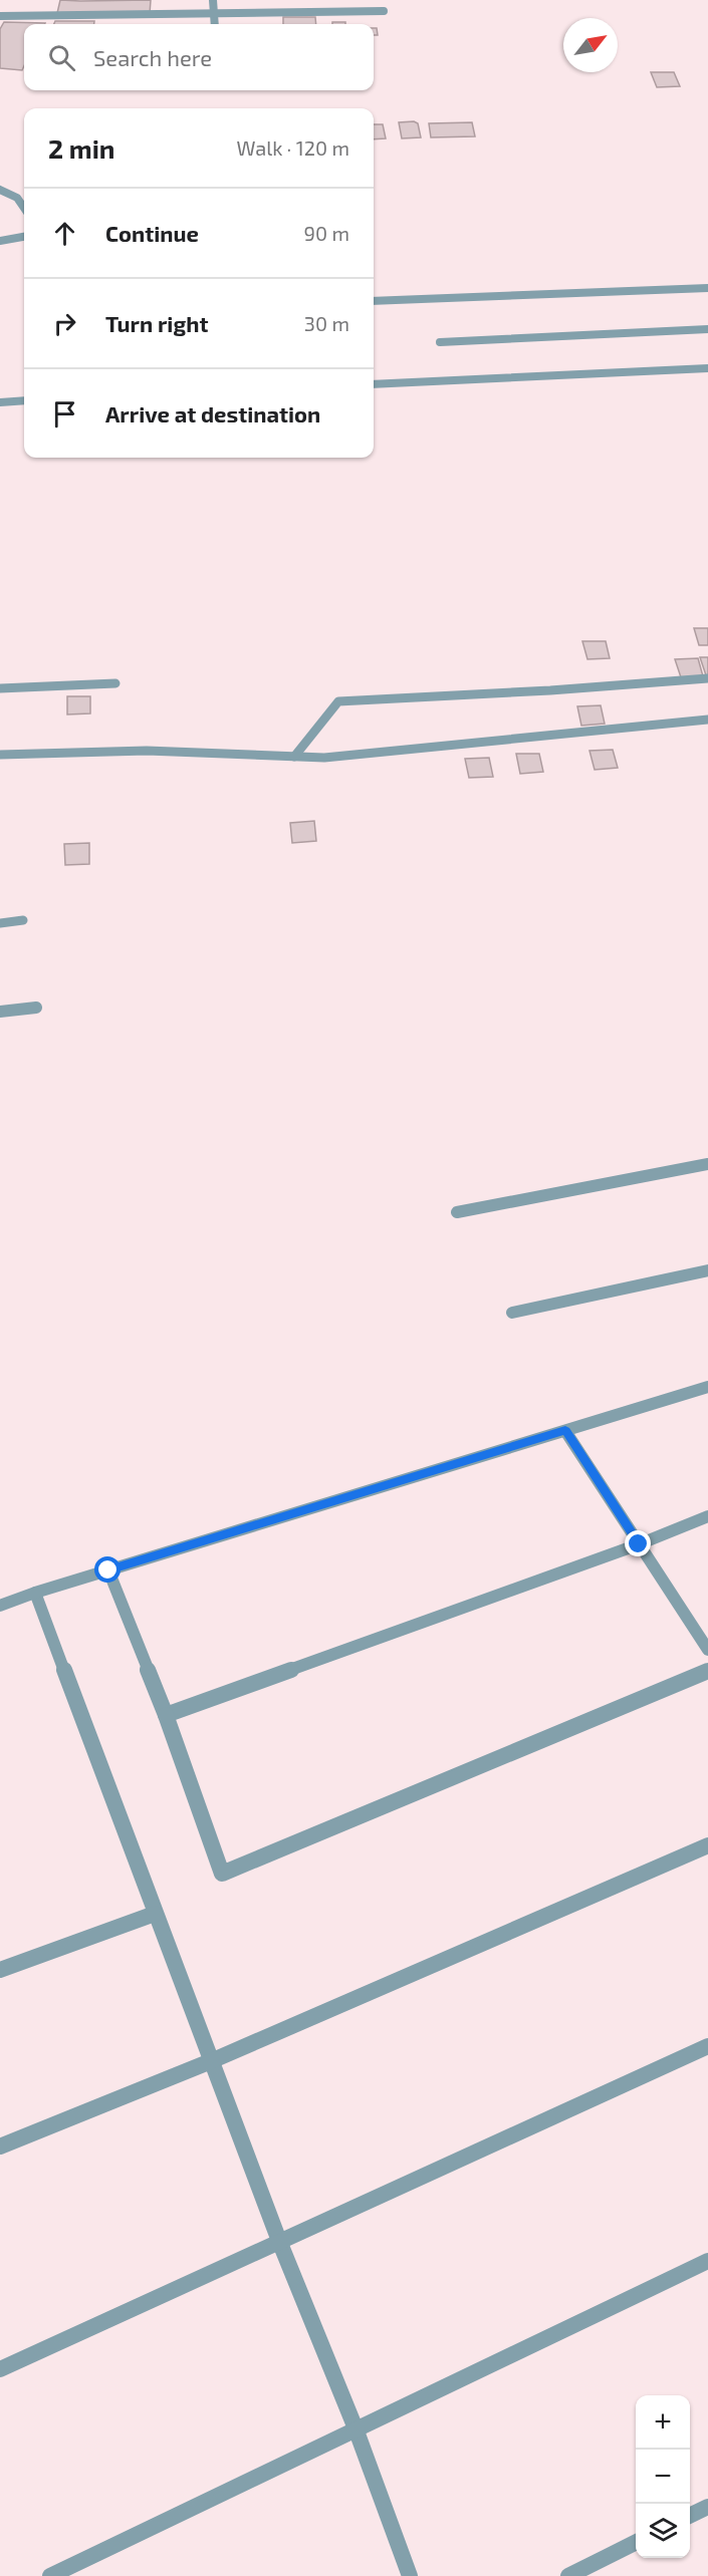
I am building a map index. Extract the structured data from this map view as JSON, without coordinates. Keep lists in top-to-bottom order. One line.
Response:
{"north":"top right","page":{"search":"Search here","heading":["2 min","Walk · 120 m"],"list":[["Continue","90 m"],["Turn right","30 m"],"Arrive at destination"],"map_buttons":["+","−"]}}
